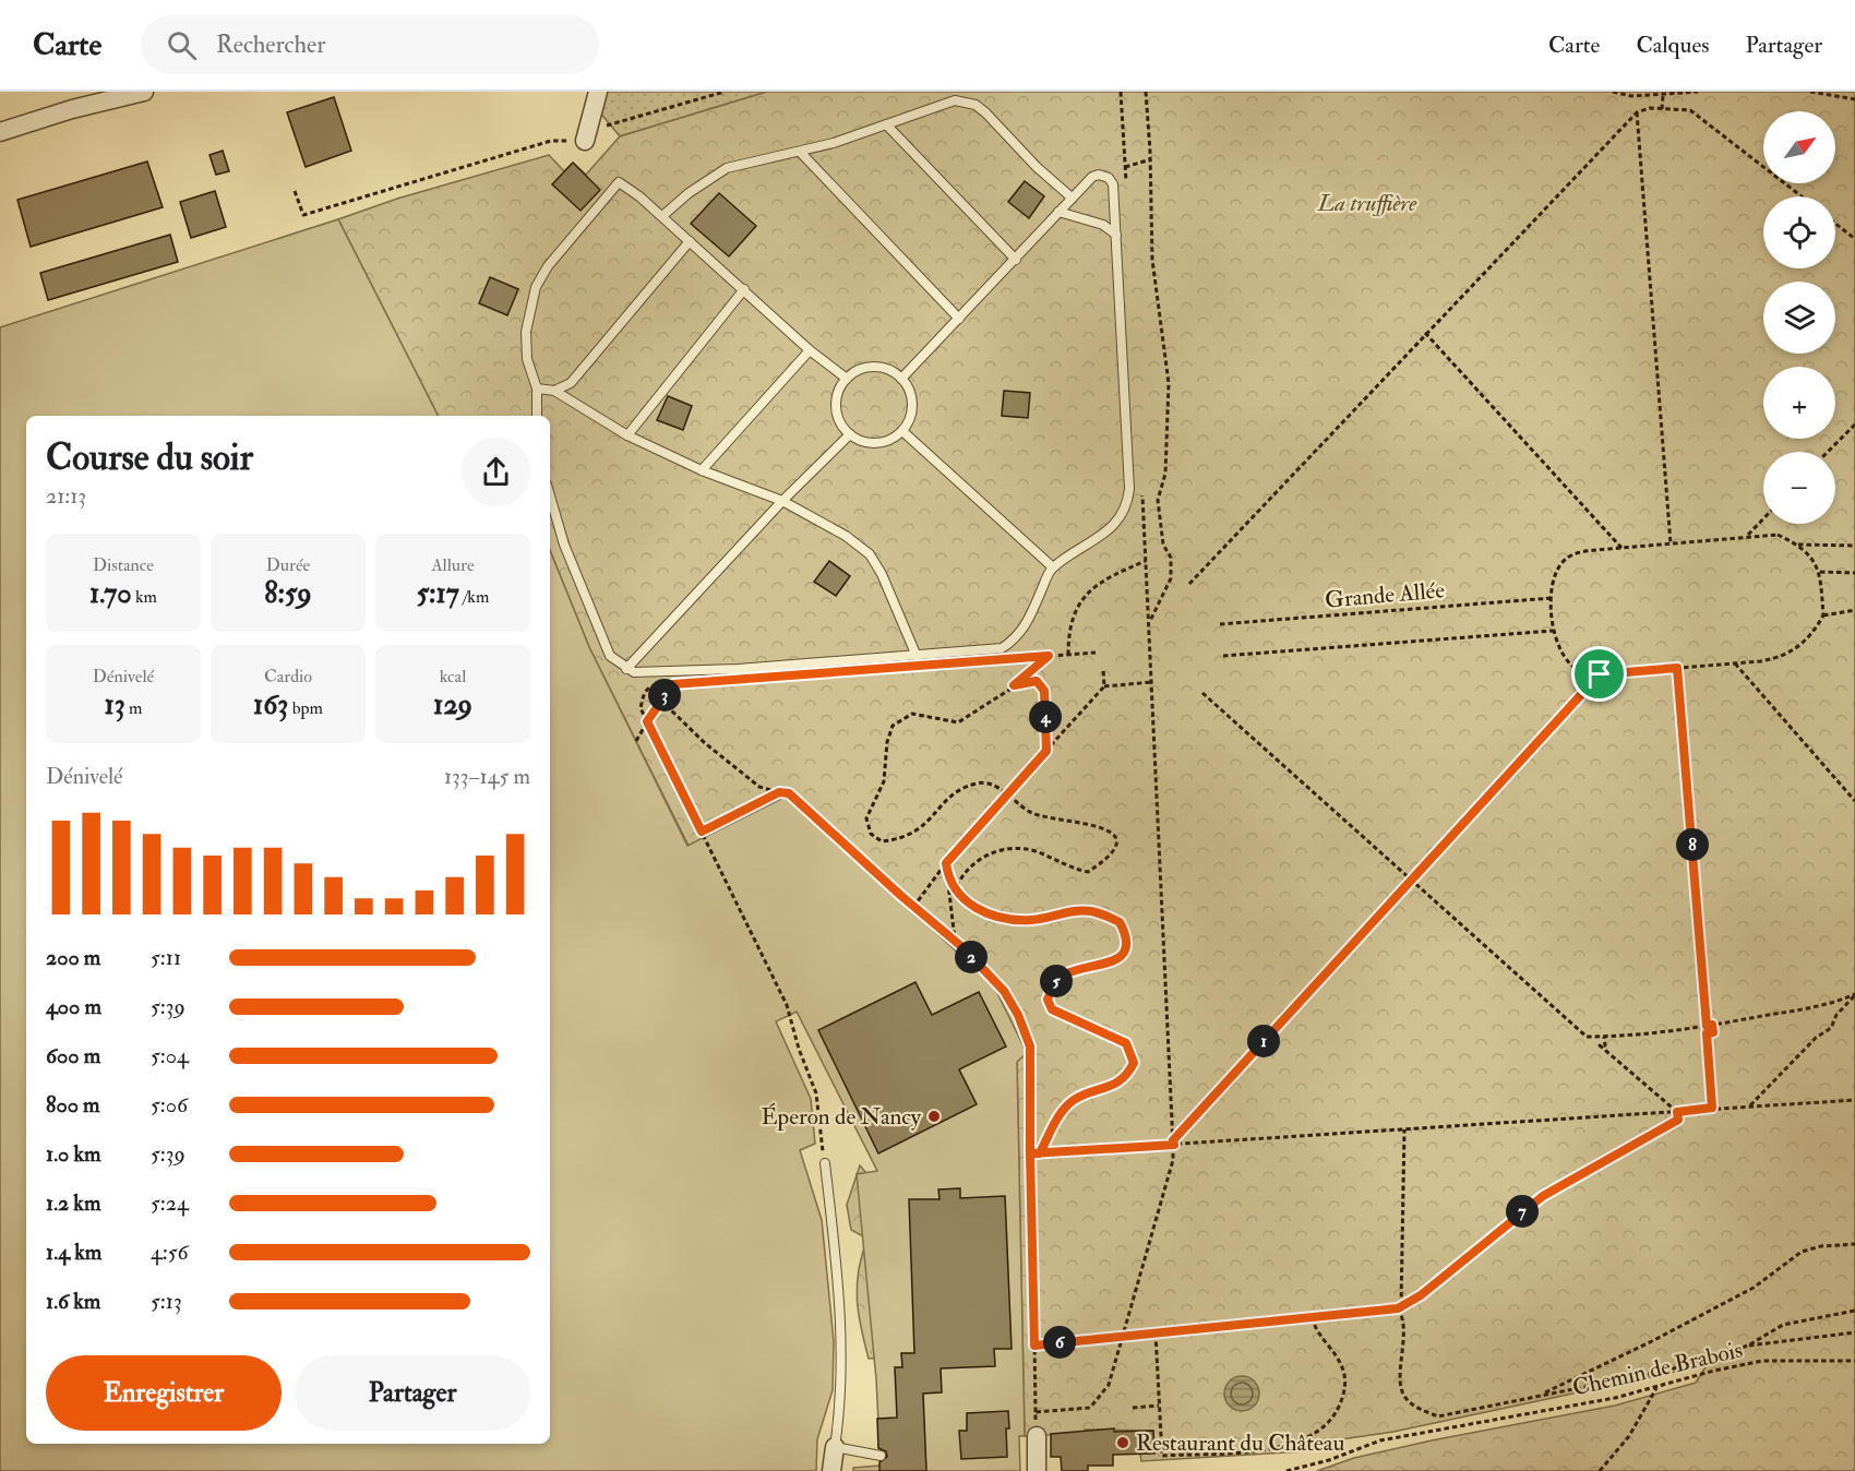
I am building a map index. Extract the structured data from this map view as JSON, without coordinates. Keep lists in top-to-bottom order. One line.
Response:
{"streets":{"path":["Grande Allée","Chemin de Brabois"]},"parks":["La truffière"],"places":["Éperon de Nancy","Restaurant du Château"],"north":"top right","page":{"header":"Carte","search":"Rechercher","nav":["Carte","Calques","Partager"],"map_buttons":["+","−"],"heading":["Course du soir","21:13"],"stats":[["Distance","1.70 km"],["Durée","8:59"],["Allure","5:17 /km"],["Dénivelé","13 m"],["Cardio","163 bpm"],["kcal","129"]],"pins":["3","4","8","2","5","1","7","6"],"chart":["Dénivelé","133–145 m"],"list":[{"name":"200 m","note":"5:11"},{"name":"400 m","note":"5:39"},{"name":"600 m","note":"5:04"},{"name":"800 m","note":"5:06"},{"name":"1.0 km","note":"5:39"},{"name":"1.2 km","note":"5:24"},{"name":"1.4 km","note":"4:56"},{"name":"1.6 km","note":"5:13"}],"buttons":["Enregistrer","Partager"]}}
